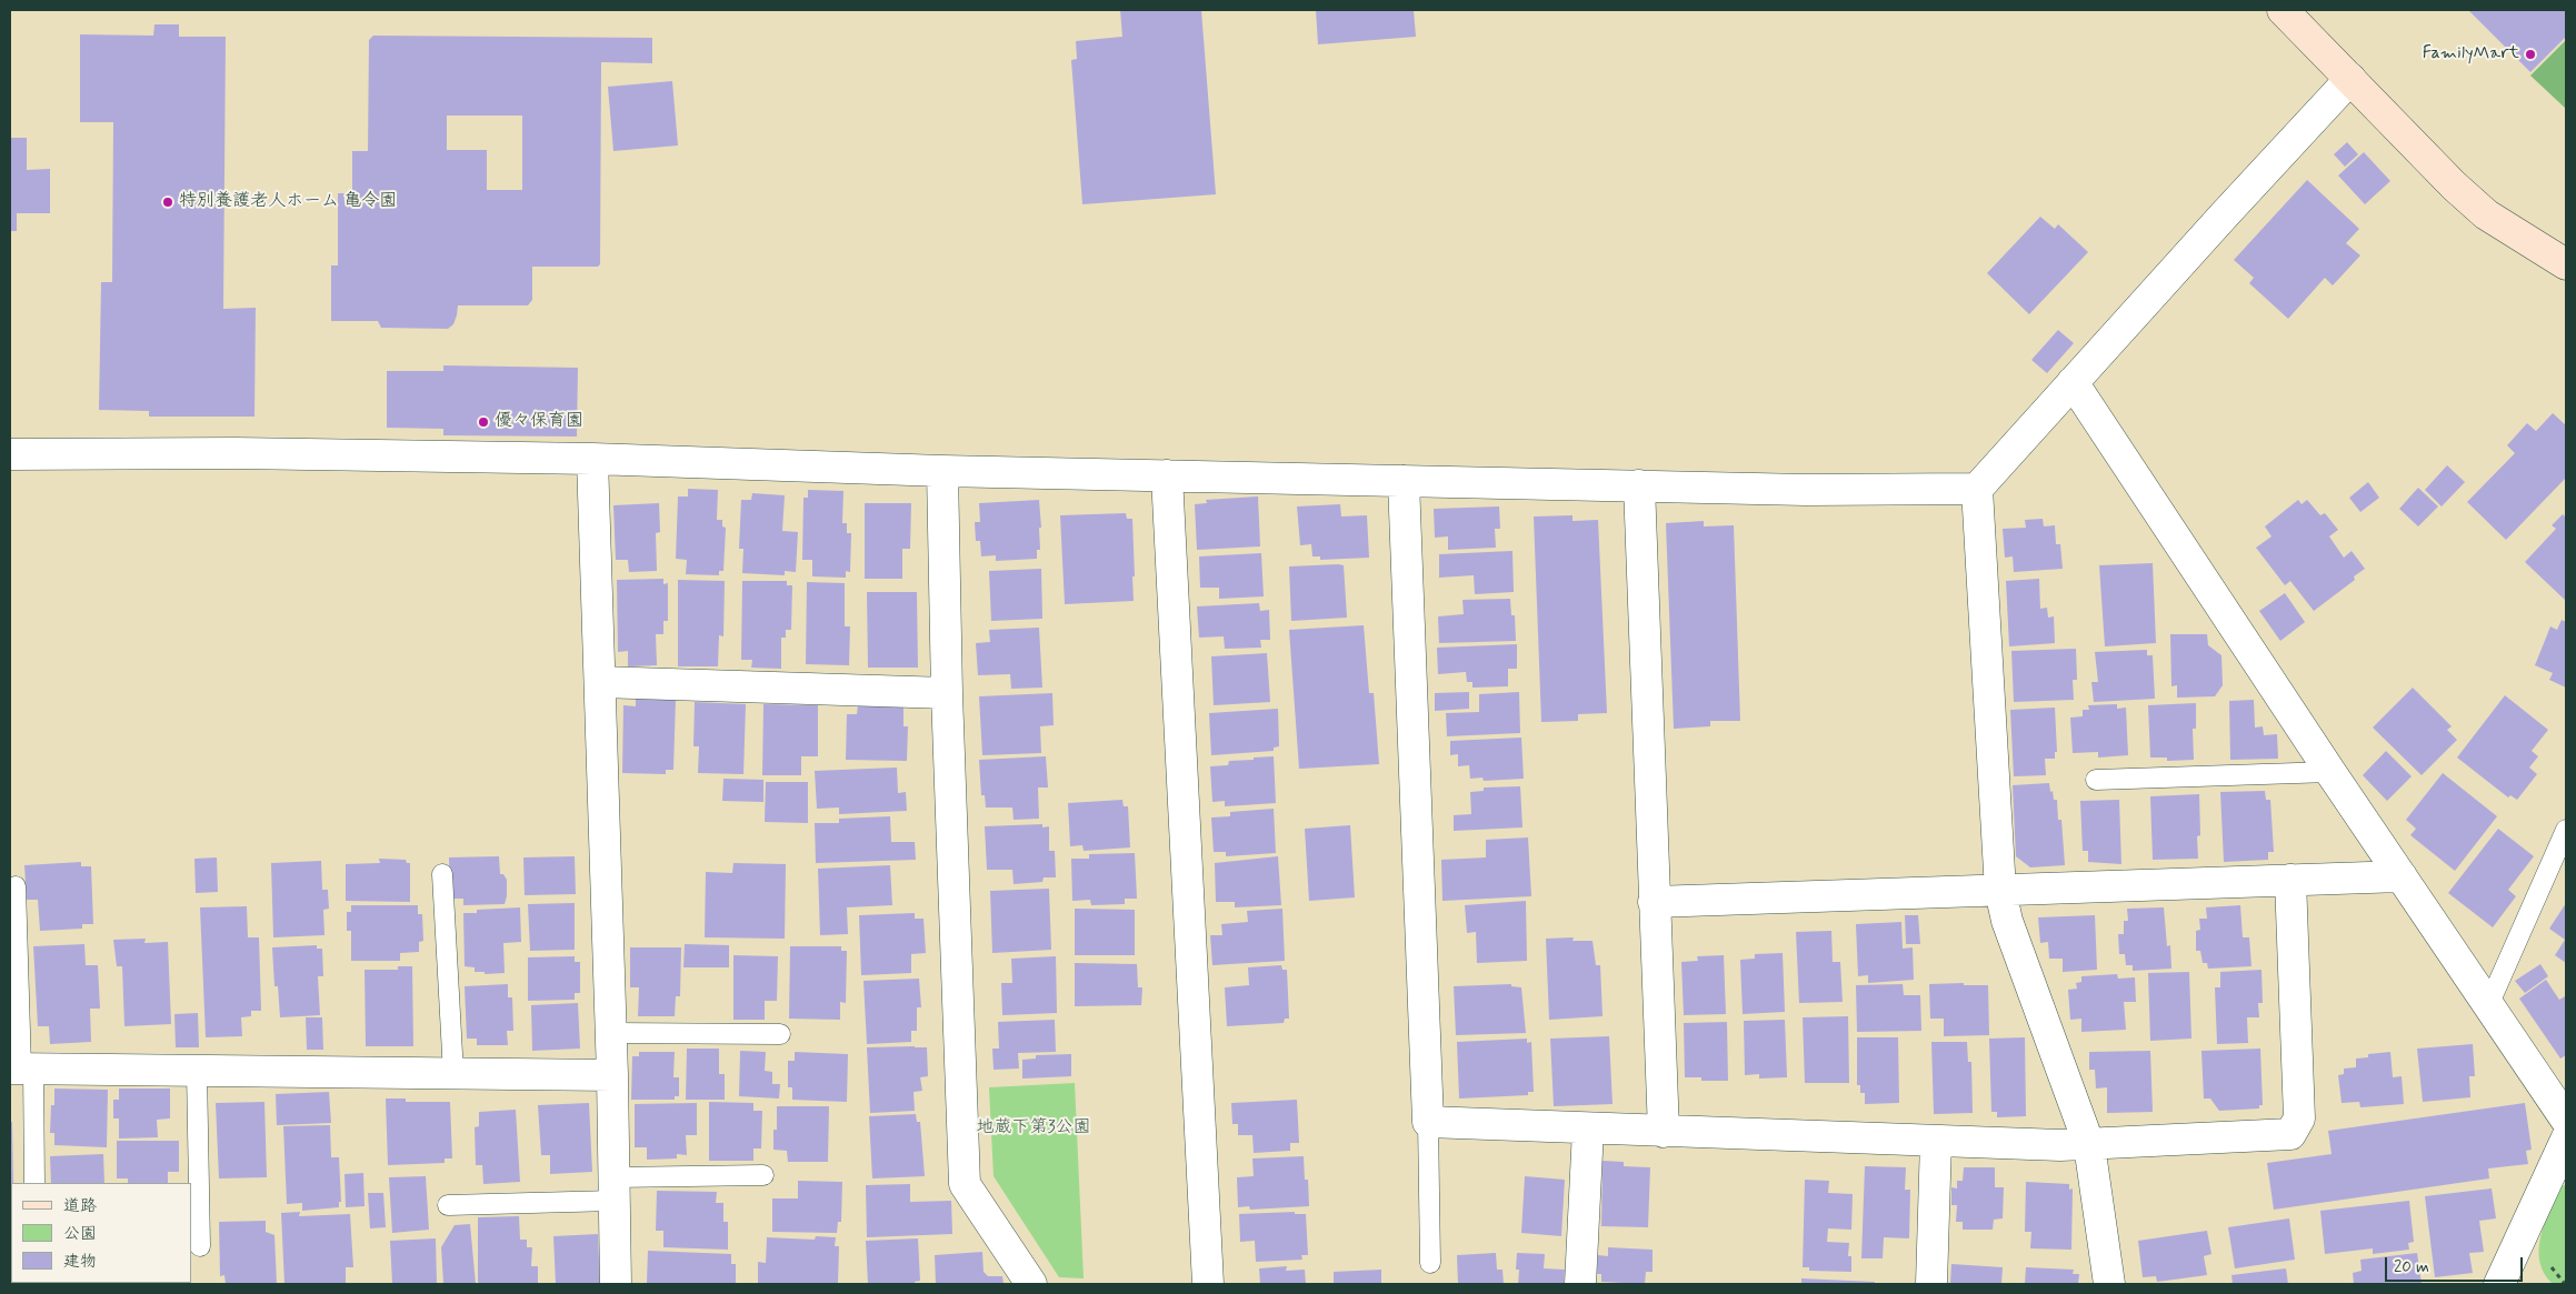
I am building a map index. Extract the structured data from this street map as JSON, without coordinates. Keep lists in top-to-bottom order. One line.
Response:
{"parks":["地蔵下第3公園"],"places":["FamilyMart","特別養護老人ホーム 亀令園","優々保育園"],"legend":["道路","公園","建物"],"scale_bar":"20 m"}
